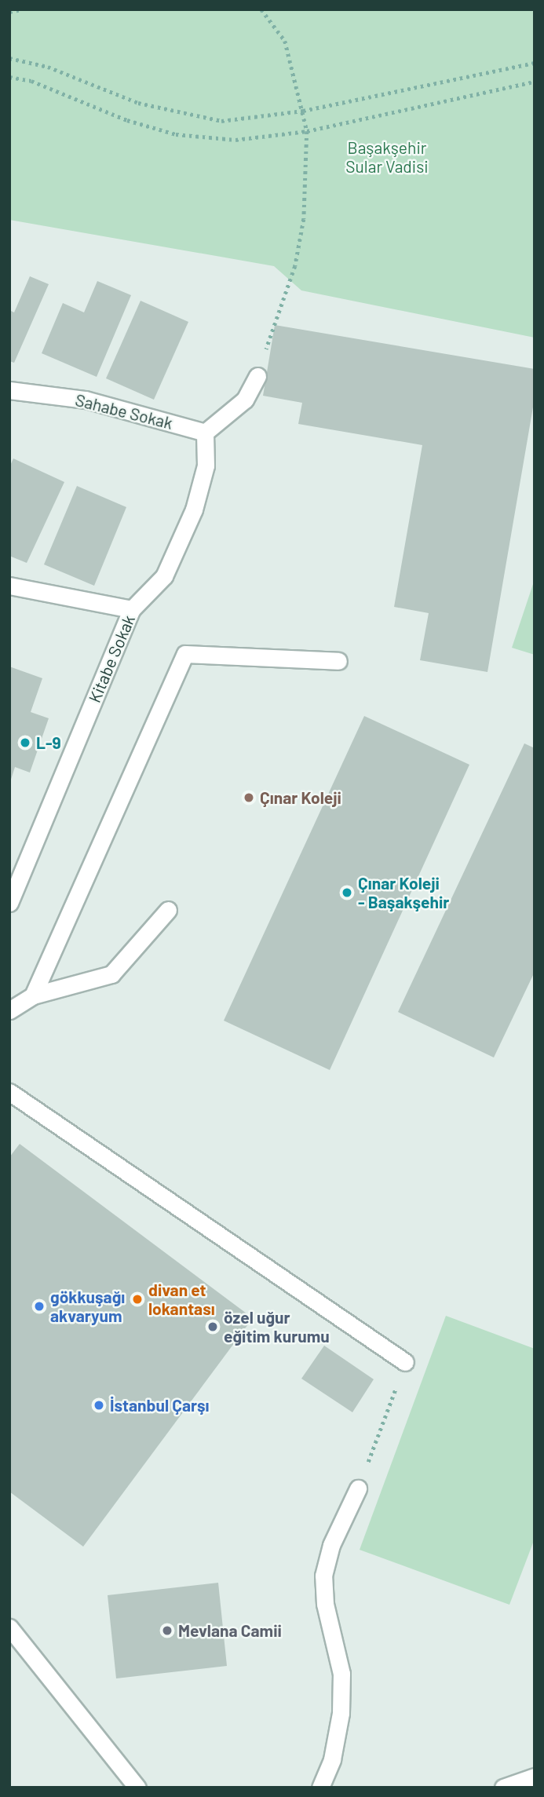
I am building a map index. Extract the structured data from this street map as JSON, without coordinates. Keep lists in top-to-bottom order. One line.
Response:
{"streets":{"street":["Sahabe Sokak","Kitabe Sokak"]},"crossings":[["Sahabe Sokak","Kitabe Sokak"]],"parks":["Başakşehir Sular Vadisi"],"places":["L-9","Çınar Koleji","Çınar Koleji - Başakşehir","divan et lokantası","gökkuşağı akvaryum","özel uğur eğitim kurumu","İstanbul Çarşı","Mevlana Camii"]}
